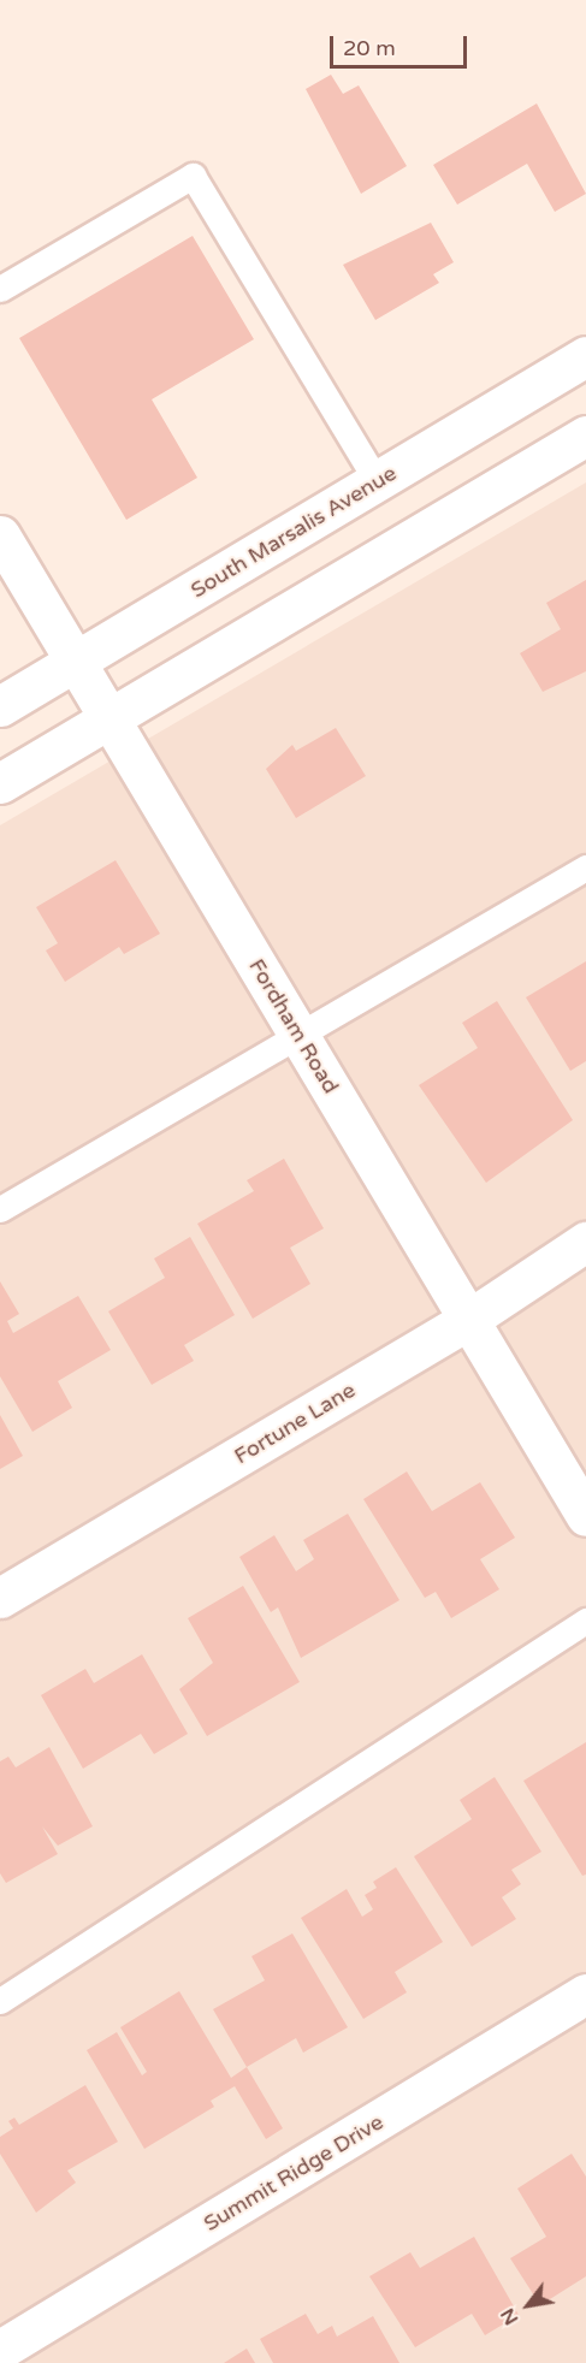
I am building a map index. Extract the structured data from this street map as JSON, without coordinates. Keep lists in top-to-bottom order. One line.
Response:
{"streets":{"street":["South Marsalis Avenue","Fordham Road","Fortune Lane","Summit Ridge Drive"]},"crossings":[["South Marsalis Avenue","Fordham Road"],["Fordham Road","Fortune Lane"]],"scale_bar":"20 m","north":"bottom left"}
